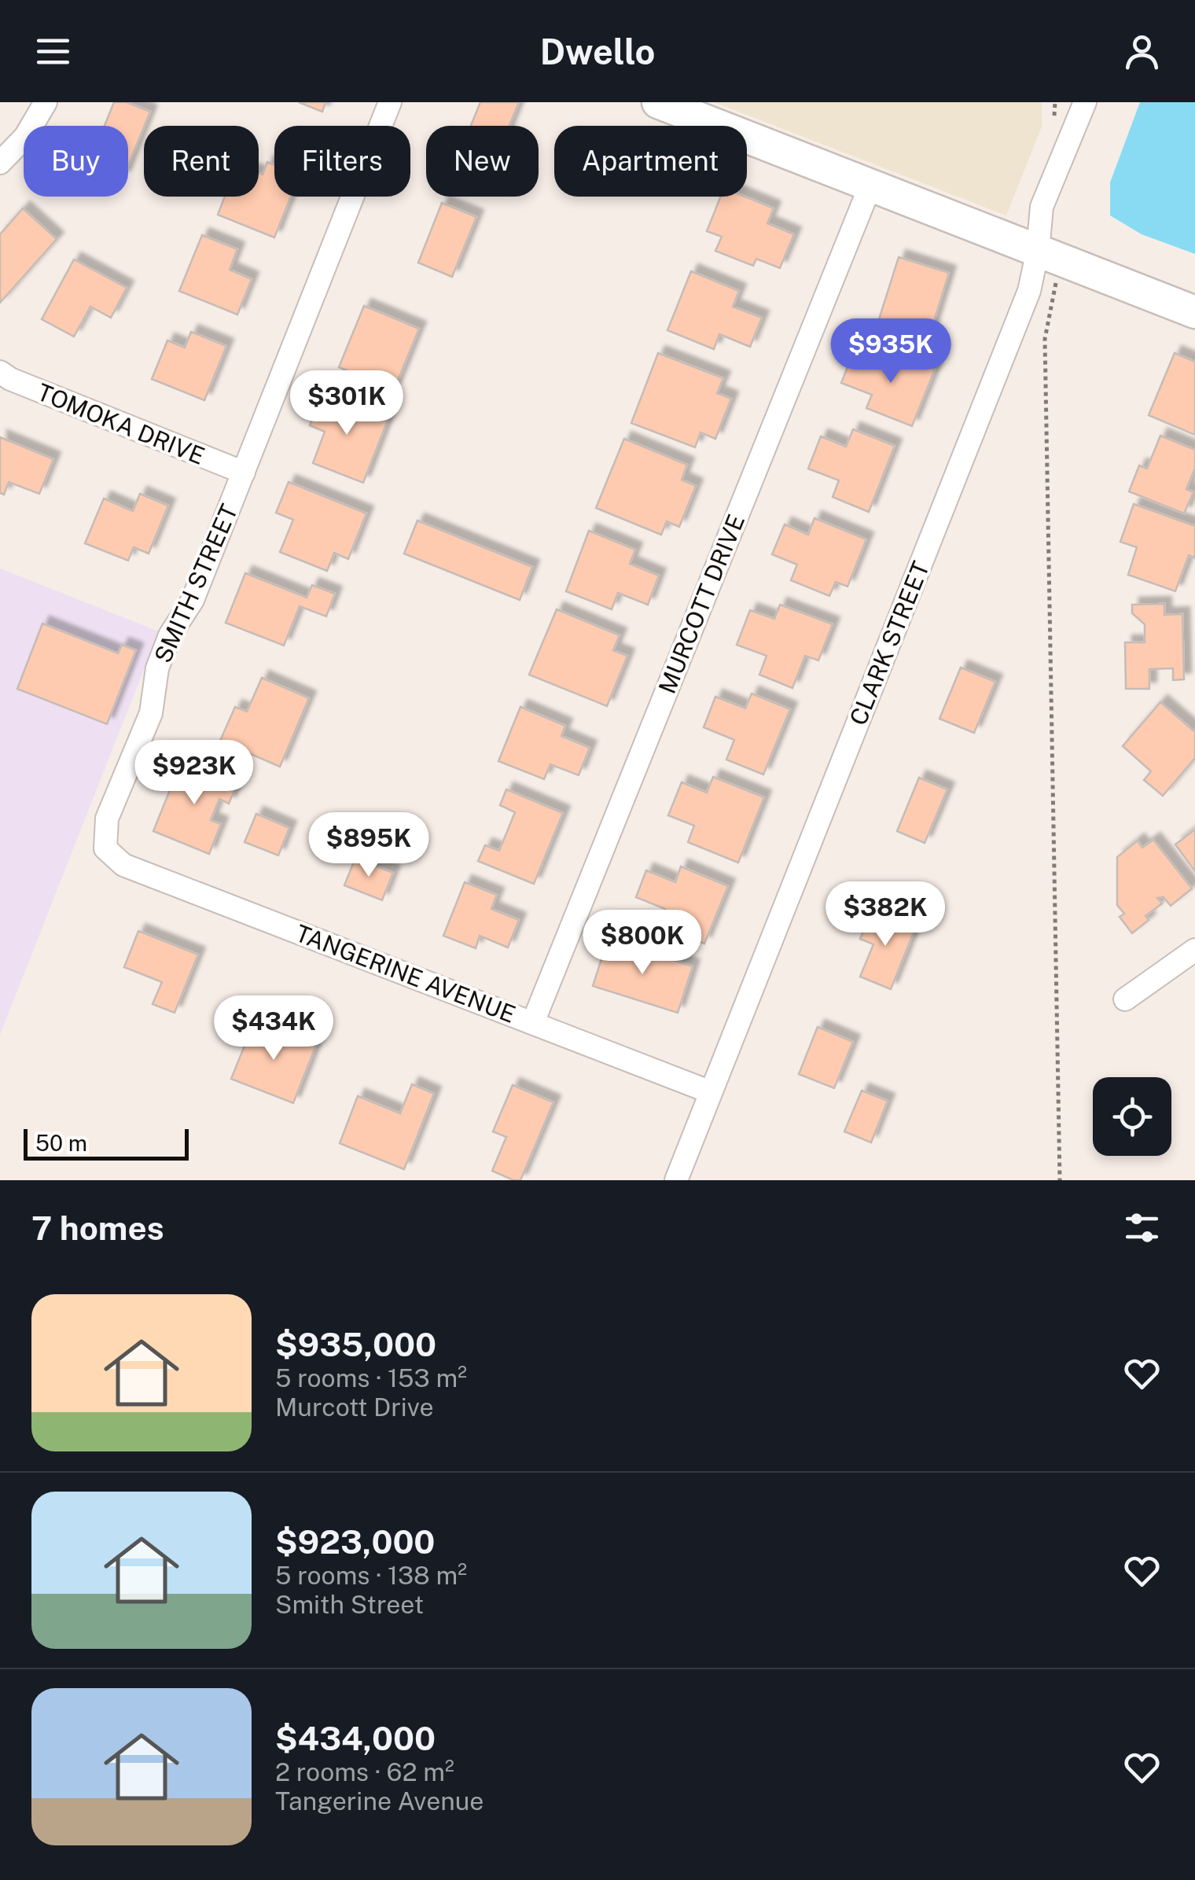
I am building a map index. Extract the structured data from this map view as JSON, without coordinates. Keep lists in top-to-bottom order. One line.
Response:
{"streets":{"street":["TOMOKA DRIVE","SMITH STREET","MURCOTT DRIVE","CLARK STREET","TANGERINE AVENUE"]},"crossings":[["TOMOKA DRIVE","SMITH STREET"],["SMITH STREET","TANGERINE AVENUE"],["MURCOTT DRIVE","TANGERINE AVENUE"],["CLARK STREET","TANGERINE AVENUE"]],"scale_bar":"50 m","page":{"header":"Dwello","chip":["Buy","Rent","Filters","New","Apartment"],"price":["$935K","$301K","$923K","$895K","$382K","$800K","$434K"],"scale":"50 m","heading":"7 homes","list":[{"name":"$935,000","note":"5 rooms · 153 m² · Murcott Drive"},{"name":"$923,000","note":"5 rooms · 138 m² · Smith Street"},{"name":"$434,000","note":"2 rooms · 62 m² · Tangerine Avenue"}]}}
